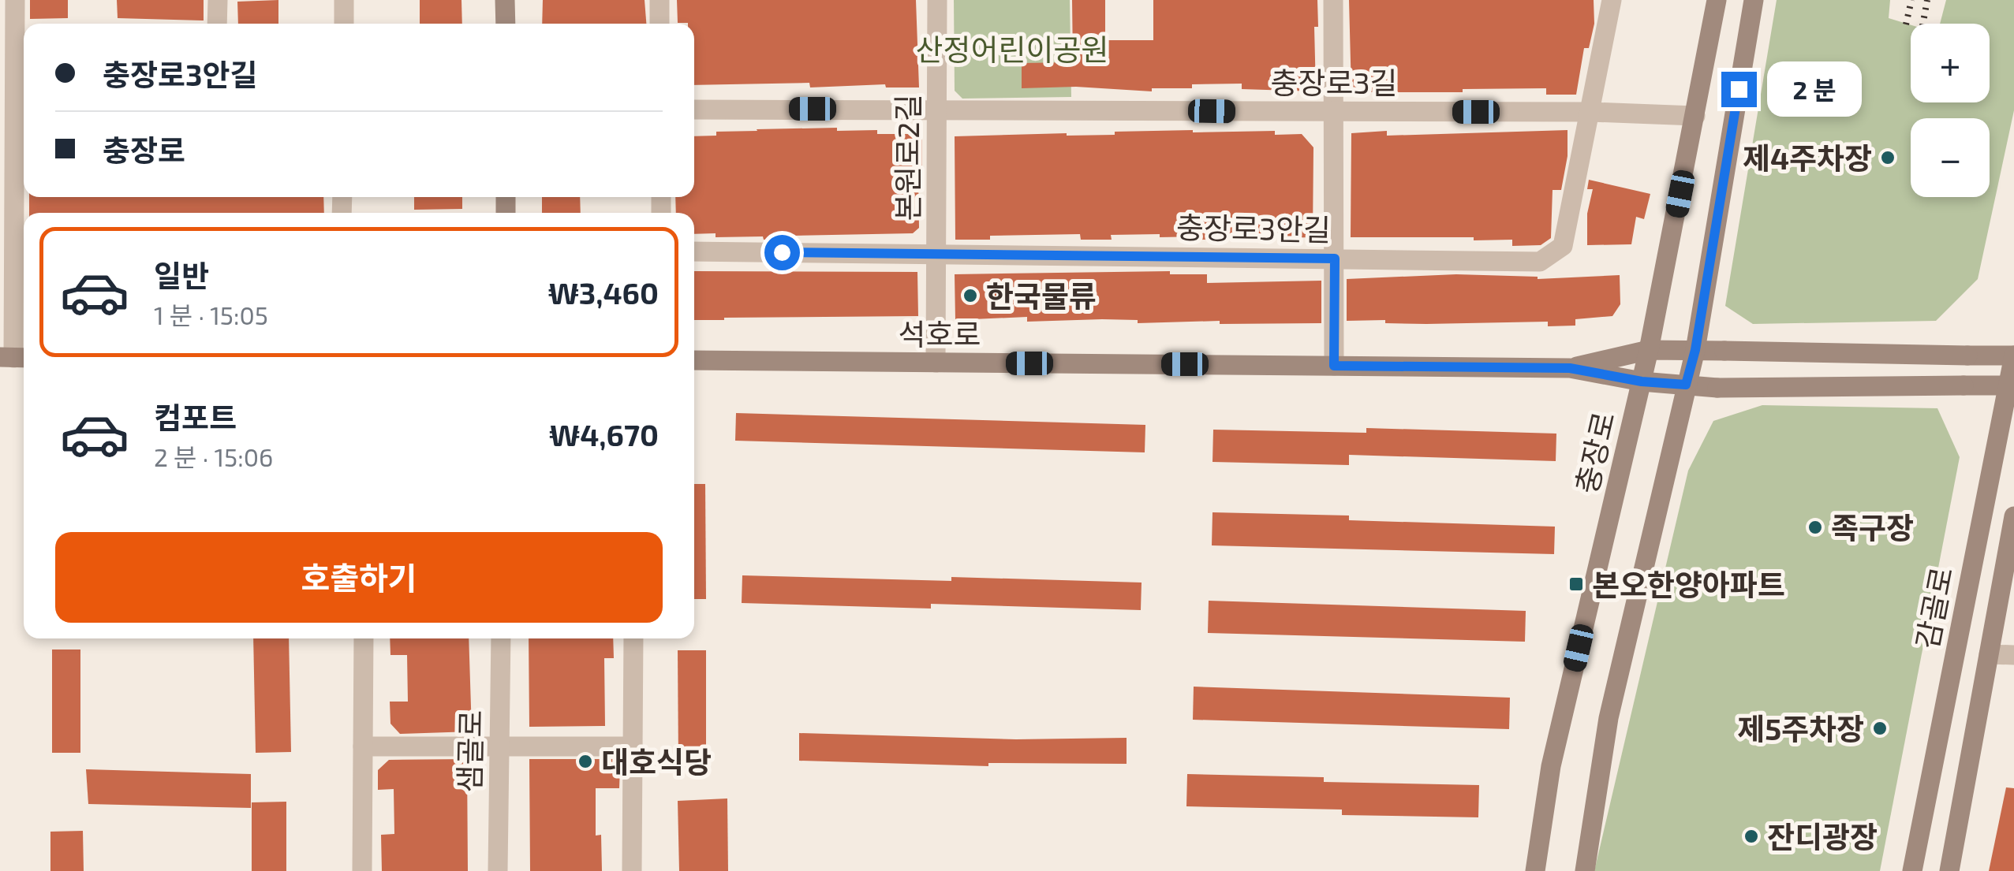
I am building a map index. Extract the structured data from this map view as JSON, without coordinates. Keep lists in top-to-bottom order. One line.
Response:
{"streets":{"main road":["석호로","충장로","감골로"],"street":["충장로3길","본원로2길","충장로3안길","샘골로"]},"crossings":[["충장로3길","본원로2길"],["충장로3길","충장로3안길"],["충장로3길","충장로"],["본원로2길","충장로3안길"],["본원로2길","석호로"],["석호로","충장로"],["석호로","감골로"]],"parks":["산정어린이공원"],"places":{"other":["제4주차장","한국물류","족구장","제5주차장","대호식당","잔디광장"],"transit":["본오한양아파트"]},"page":{"map_buttons":["+","−"],"banner":["충장로3안길","충장로"],"bubble":"2 분","list":[{"name":"일반","note":"1 분 · 15:05","value":"₩3,460"},{"name":"컴포트","note":"2 분 · 15:06","value":"₩4,670"}],"buttons":"호출하기"}}
